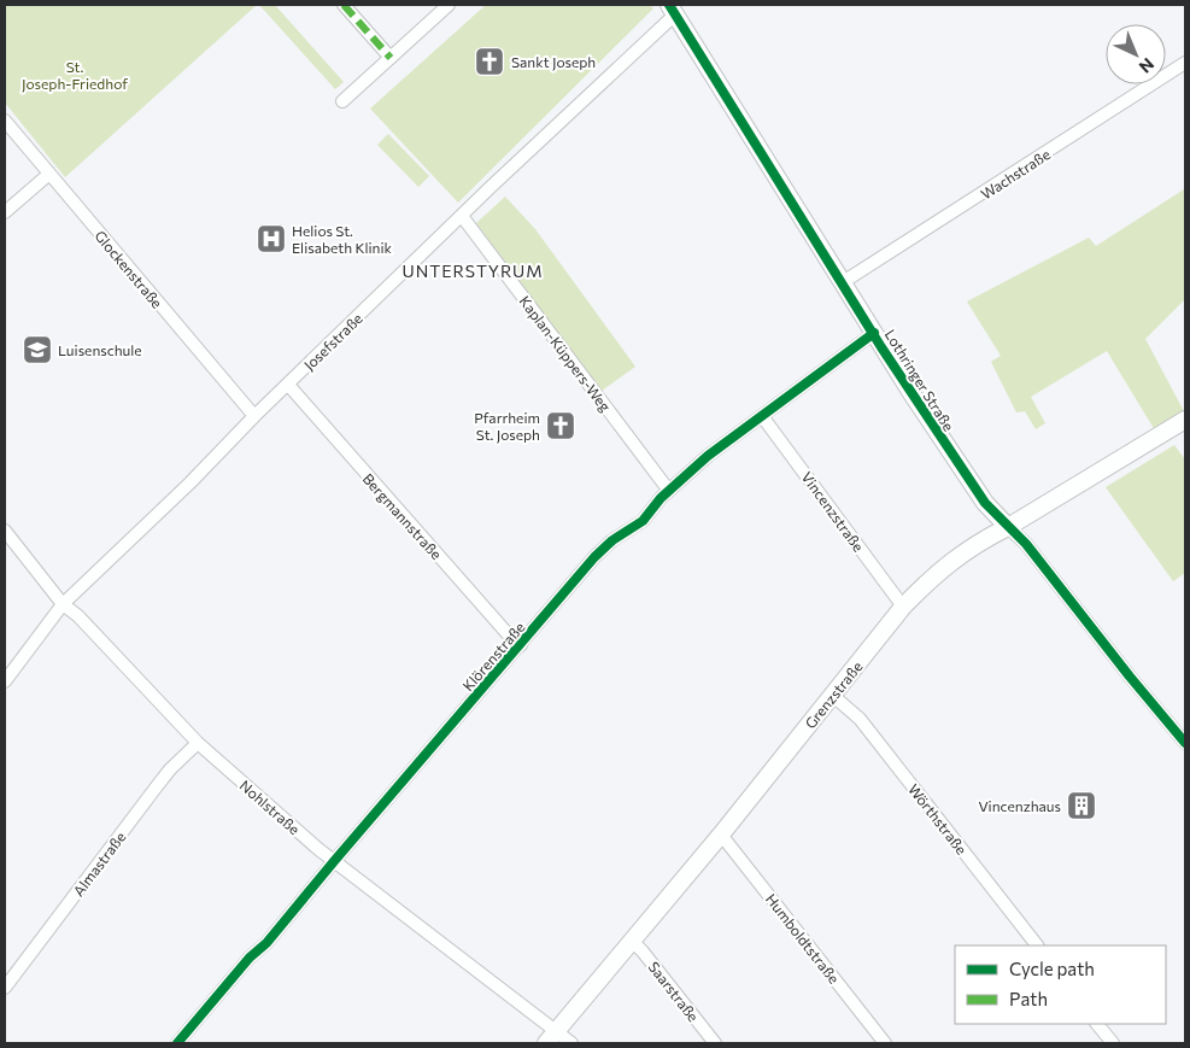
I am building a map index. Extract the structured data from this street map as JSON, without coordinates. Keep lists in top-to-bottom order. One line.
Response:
{"streets":{"street":["Wachstraße","Glockenstraße","Josefstraße","Kaplan-Küppers-Weg","Lothringer Straße","Vincenzstraße","Bergmannstraße","Klörenstraße","Grenzstraße","Nohlstraße","Wörthstraße","Almastraße","Humboldtstraße","Saarstraße"]},"crossings":[["Wachstraße","Lothringer Straße"],["Glockenstraße","Josefstraße"],["Josefstraße","Kaplan-Küppers-Weg"],["Josefstraße","Lothringer Straße"],["Josefstraße","Bergmannstraße"],["Josefstraße","Nohlstraße"],["Kaplan-Küppers-Weg","Klörenstraße"],["Lothringer Straße","Klörenstraße"],["Lothringer Straße","Grenzstraße"],["Vincenzstraße","Klörenstraße"],["Vincenzstraße","Grenzstraße"],["Bergmannstraße","Klörenstraße"],["Klörenstraße","Nohlstraße"],["Grenzstraße","Nohlstraße"],["Grenzstraße","Wörthstraße"],["Grenzstraße","Humboldtstraße"],["Grenzstraße","Saarstraße"],["Nohlstraße","Almastraße"]],"districts":["UNTERSTYRUM"],"parks":["St. Joseph-Friedhof"],"places":{"church":["Sankt Joseph","Pfarrheim St. Joseph"],"hospital":["Helios St. Elisabeth Klinik"],"school or university":["Luisenschule"],"building":["Vincenzhaus"]},"legend":["Cycle path","Path"],"north":"bottom right"}
